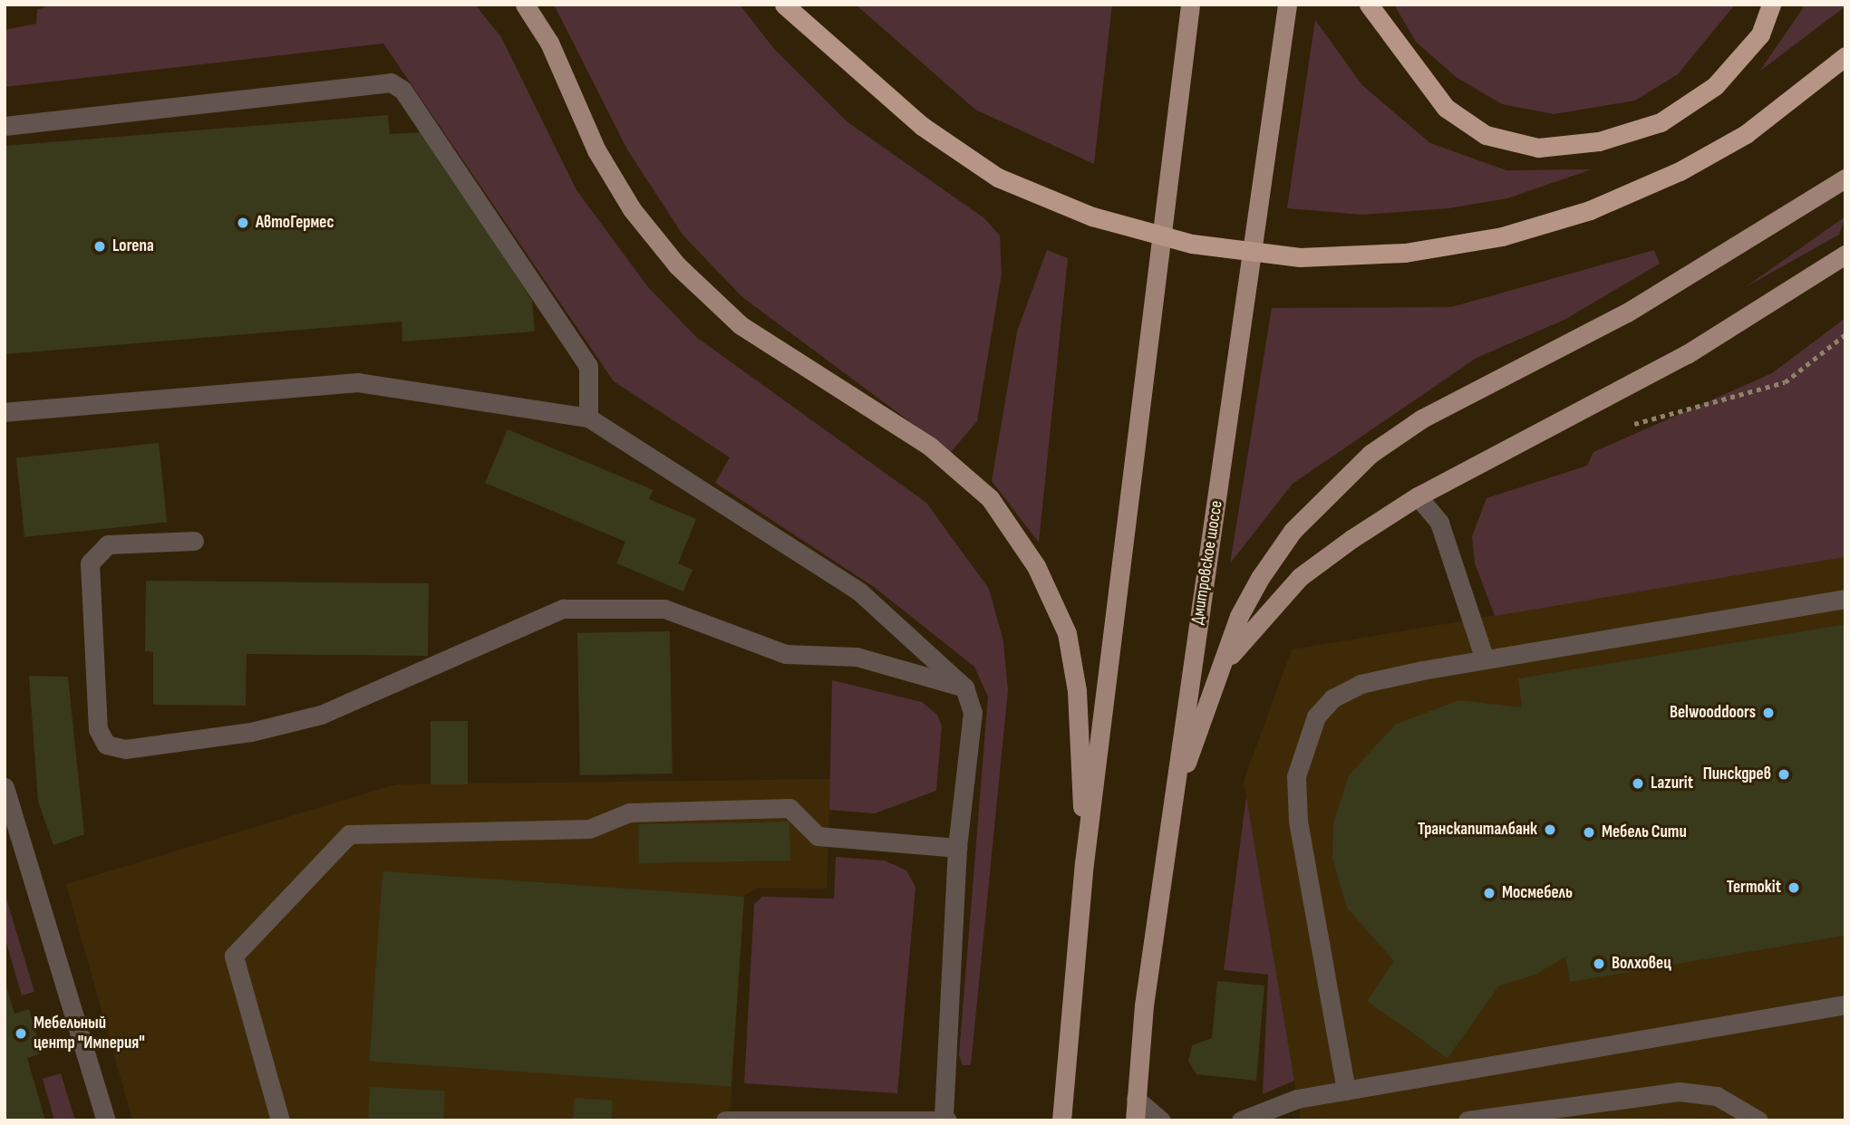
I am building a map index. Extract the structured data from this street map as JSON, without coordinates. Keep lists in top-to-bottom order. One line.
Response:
{"streets":{"main road":["Дмитровское шоссе"]},"places":["АвтоГермес","Lorena","Belwooddoors","Пинскдрев","Lazurit","Транскапиталбанк","Мебель Сити","Termokit","Мосмебель","Волховец","Мебельный центр \"Империя\""]}
